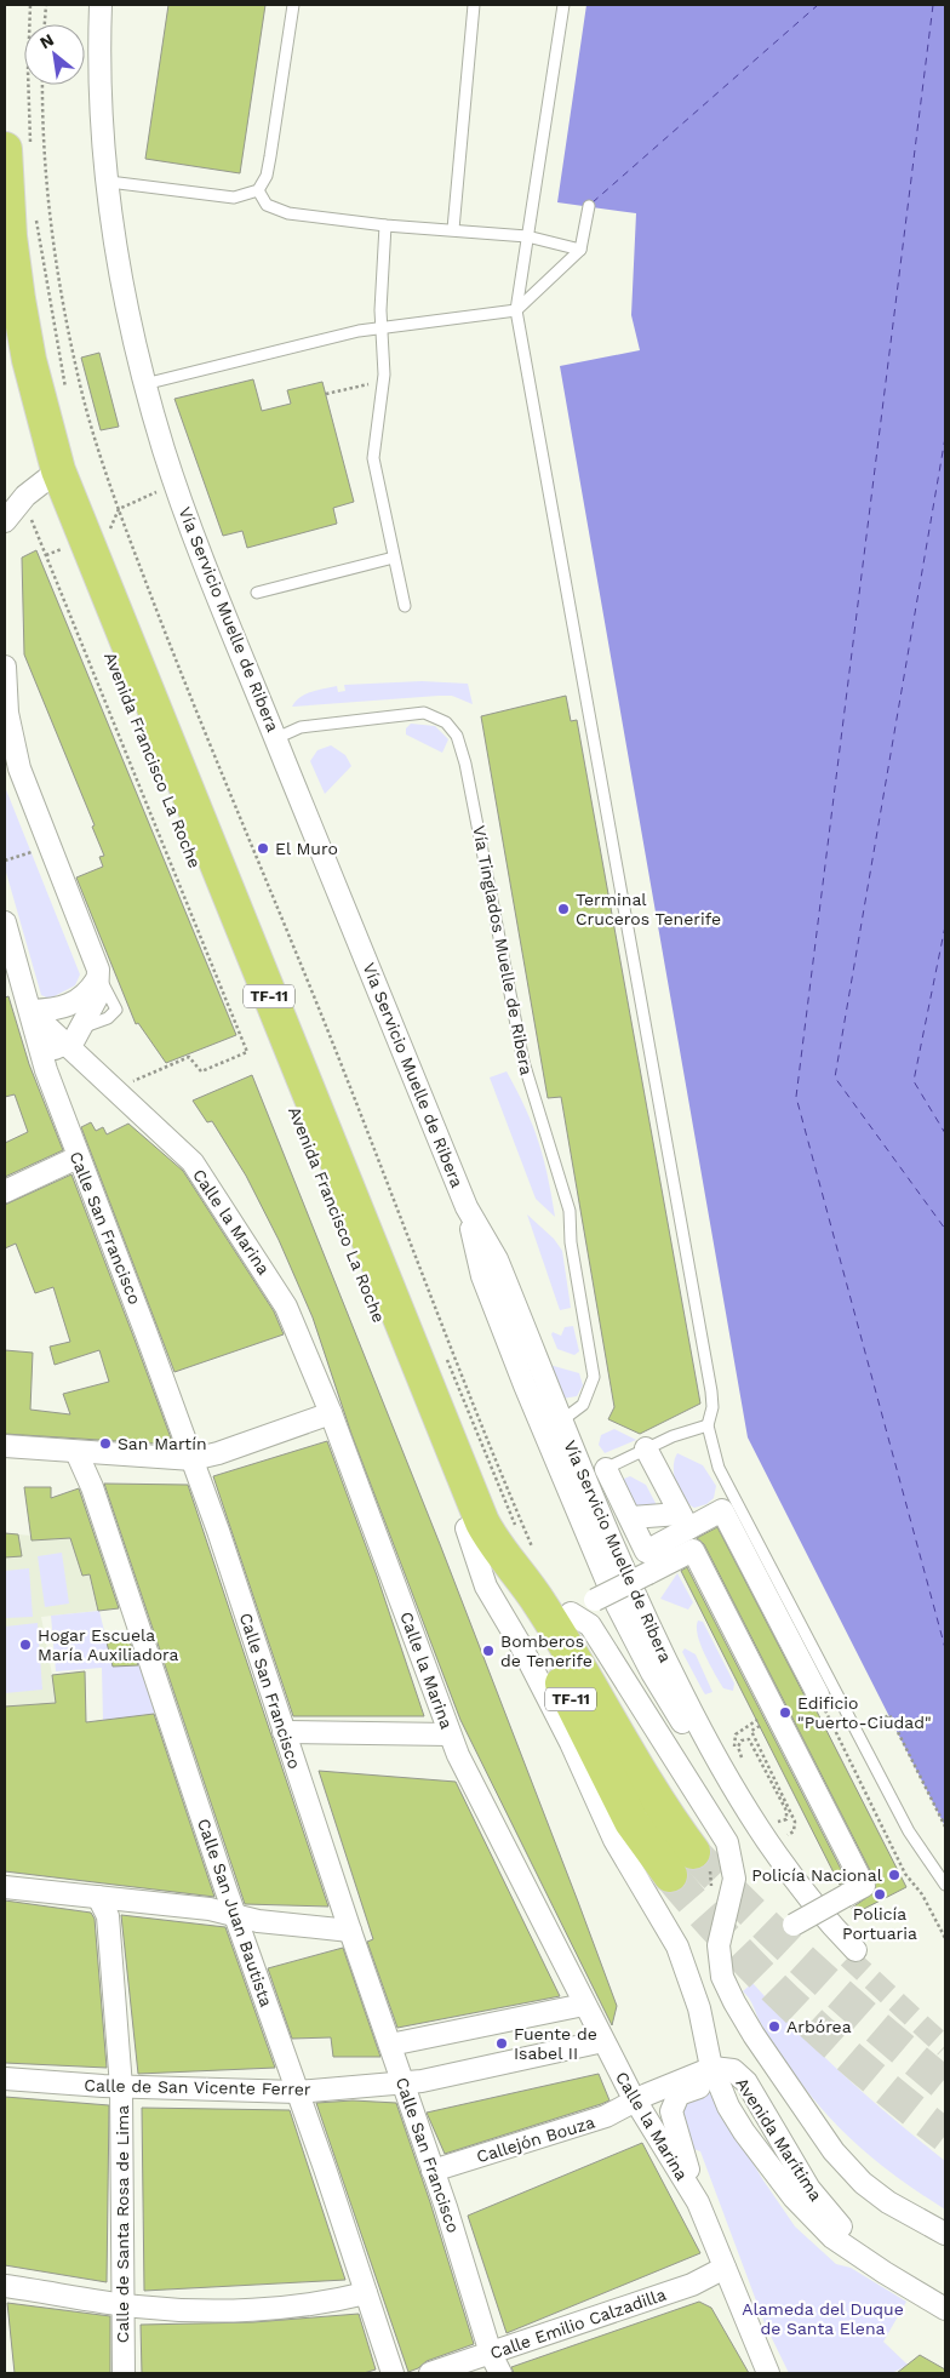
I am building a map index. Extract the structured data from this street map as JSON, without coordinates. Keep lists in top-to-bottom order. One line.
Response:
{"streets":{"main road":["Avenida Francisco La Roche","TF-11"],"street":["Vía Servicio Muelle de Ribera","Calle la Marina","Calle San Francisco","Calle San Juan Bautista","Calle de San Vicente Ferrer","Callejón Bouza","Avenida Marítima","Calle de Santa Rosa de Lima","Calle Emilio Calzadilla"],"lane":["Vía Tinglados Muelle de Ribera"]},"crossings":[["Vía Servicio Muelle de Ribera","Vía Tinglados Muelle de Ribera"],["Avenida Francisco La Roche","TF-11"],["Avenida Francisco La Roche","Callejón Bouza"],["Avenida Francisco La Roche","Avenida Marítima"],["Calle la Marina","Calle San Francisco"],["Calle la Marina","Calle de San Vicente Ferrer"],["Calle la Marina","Callejón Bouza"],["Calle la Marina","Calle Emilio Calzadilla"],["Calle San Francisco","Calle de San Vicente Ferrer"],["Calle San Francisco","Callejón Bouza"],["Calle San Francisco","Calle Emilio Calzadilla"],["Calle San Juan Bautista","Calle de San Vicente Ferrer"],["Calle de San Vicente Ferrer","Calle de Santa Rosa de Lima"],["Callejón Bouza","Avenida Marítima"]],"parks":["Alameda del Duque de Santa Elena"],"places":["El Muro","Terminal Cruceros Tenerife","San Martín","Hogar Escuela María Auxiliadora","Bomberos de Tenerife","Edificio \"Puerto-Ciudad\"","Policía Nacional","Policía Portuaria","Arbórea","Fuente de Isabel II"],"north":"top left"}
